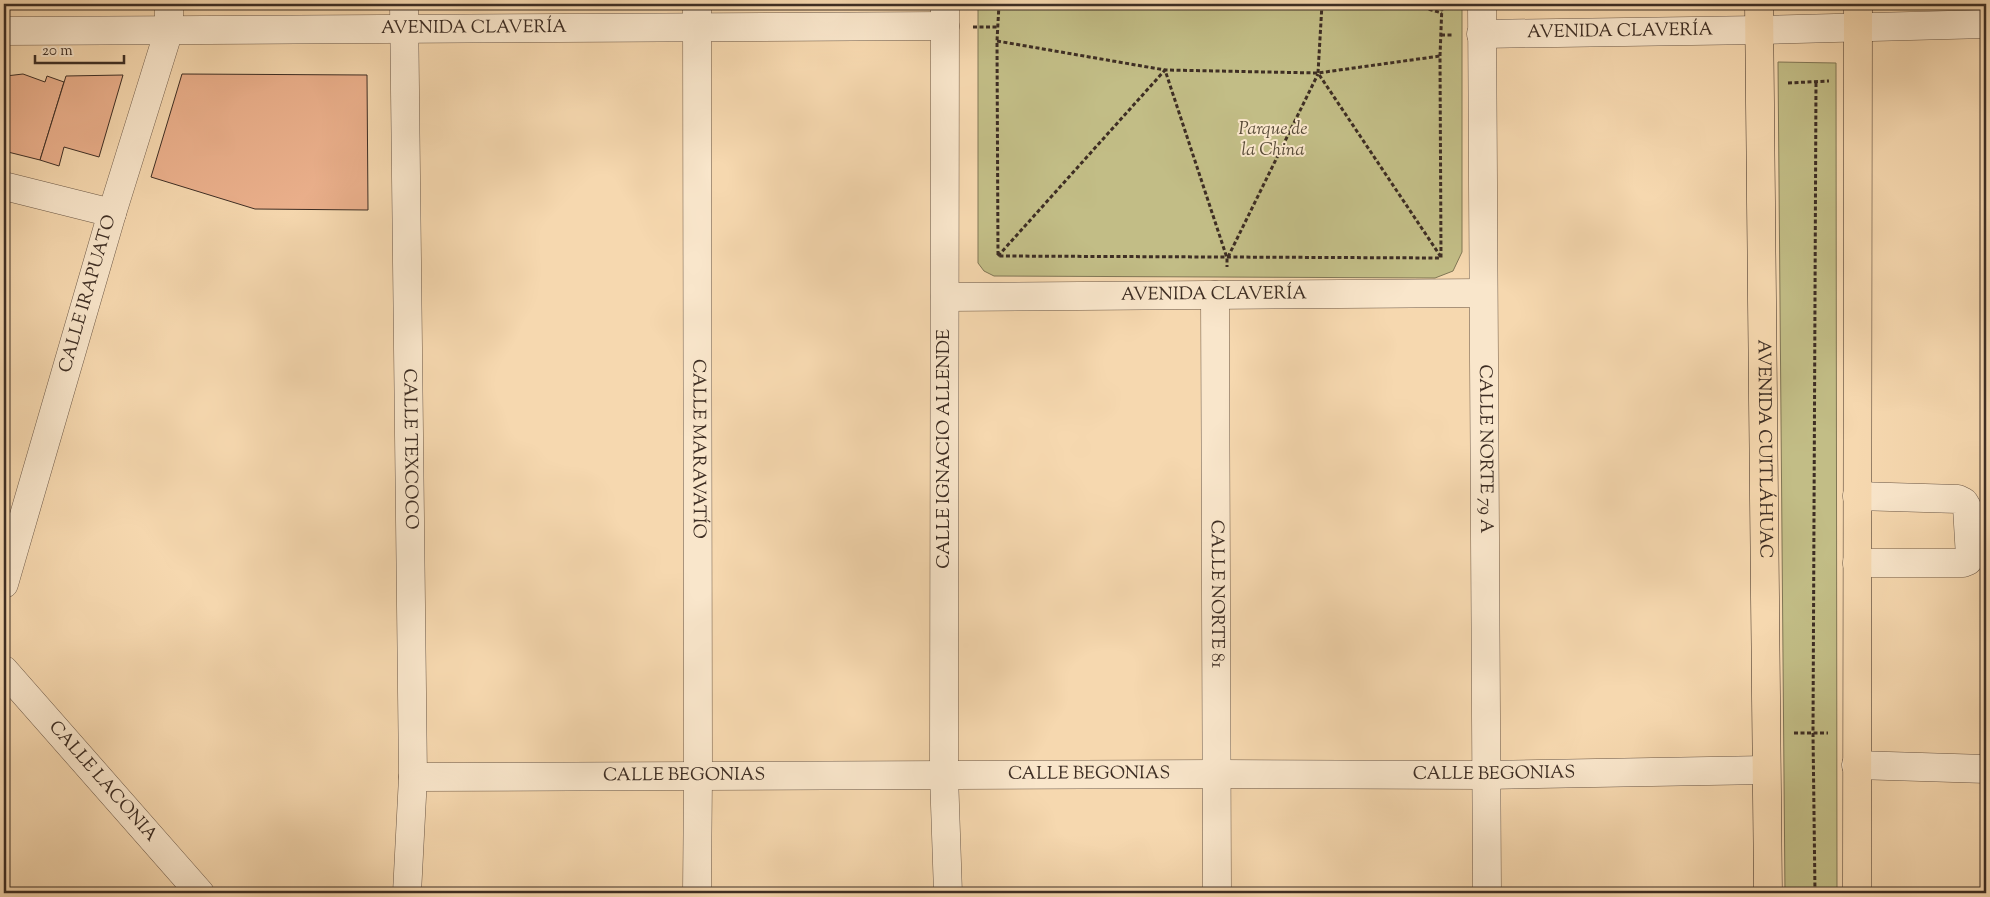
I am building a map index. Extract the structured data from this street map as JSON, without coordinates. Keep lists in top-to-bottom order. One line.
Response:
{"streets":{"main road":["AVENIDA CUITLÁHUAC"],"street":["AVENIDA CLAVERÍA","CALLE IRAPUATO","CALLE NORTE 79 A","CALLE TEXCOCO","CALLE MARAVATÍO","CALLE IGNACIO ALLENDE","CALLE NORTE 81","CALLE BEGONIAS","CALLE LACONIA"]},"crossings":[["AVENIDA CLAVERÍA","CALLE IRAPUATO"],["AVENIDA CLAVERÍA","CALLE NORTE 79 A"],["AVENIDA CLAVERÍA","CALLE TEXCOCO"],["AVENIDA CLAVERÍA","CALLE MARAVATÍO"],["AVENIDA CLAVERÍA","CALLE IGNACIO ALLENDE"],["AVENIDA CLAVERÍA","AVENIDA CUITLÁHUAC"],["AVENIDA CLAVERÍA","CALLE NORTE 81"],["CALLE NORTE 79 A","CALLE BEGONIAS"],["CALLE TEXCOCO","CALLE BEGONIAS"],["CALLE MARAVATÍO","CALLE BEGONIAS"],["CALLE IGNACIO ALLENDE","CALLE BEGONIAS"],["AVENIDA CUITLÁHUAC","CALLE BEGONIAS"],["CALLE NORTE 81","CALLE BEGONIAS"]],"parks":["Parque de la China"],"scale_bar":"20 m"}
